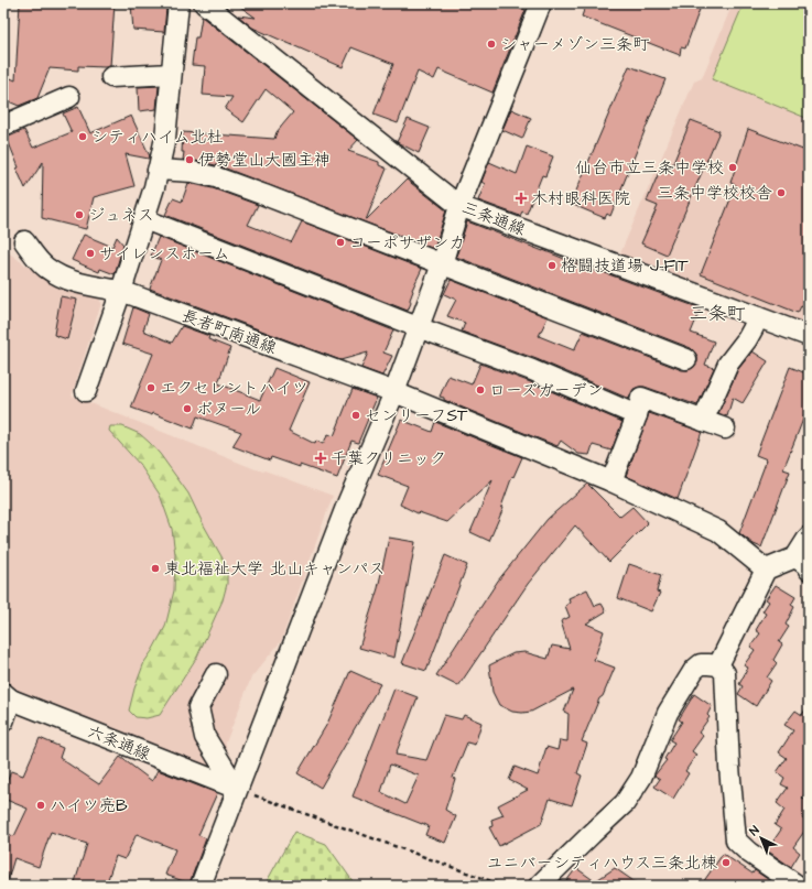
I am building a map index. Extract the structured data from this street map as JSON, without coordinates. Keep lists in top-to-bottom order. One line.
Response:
{"streets":{"street":["三条通線","長者町南通線","六条通線"]},"districts":["三条町"],"places":{"other":["シャーメゾン三条町","シティハイム北杜","伊勢堂山大國主神","仙台市立三条中学校","三条中学校校舎","ジュネス","コーポサザンカ","サイレンスホーム","格闘技道場 J-FIT","エクセレントハイツ","ローズガーデン","ボヌール","センリーフST","東北福祉大学 北山キャンパス","ハイツ亮B","ユニバーシティハウス三条北棟"],"health":["木村眼科医院","千葉クリニック"]},"north":"top left"}
